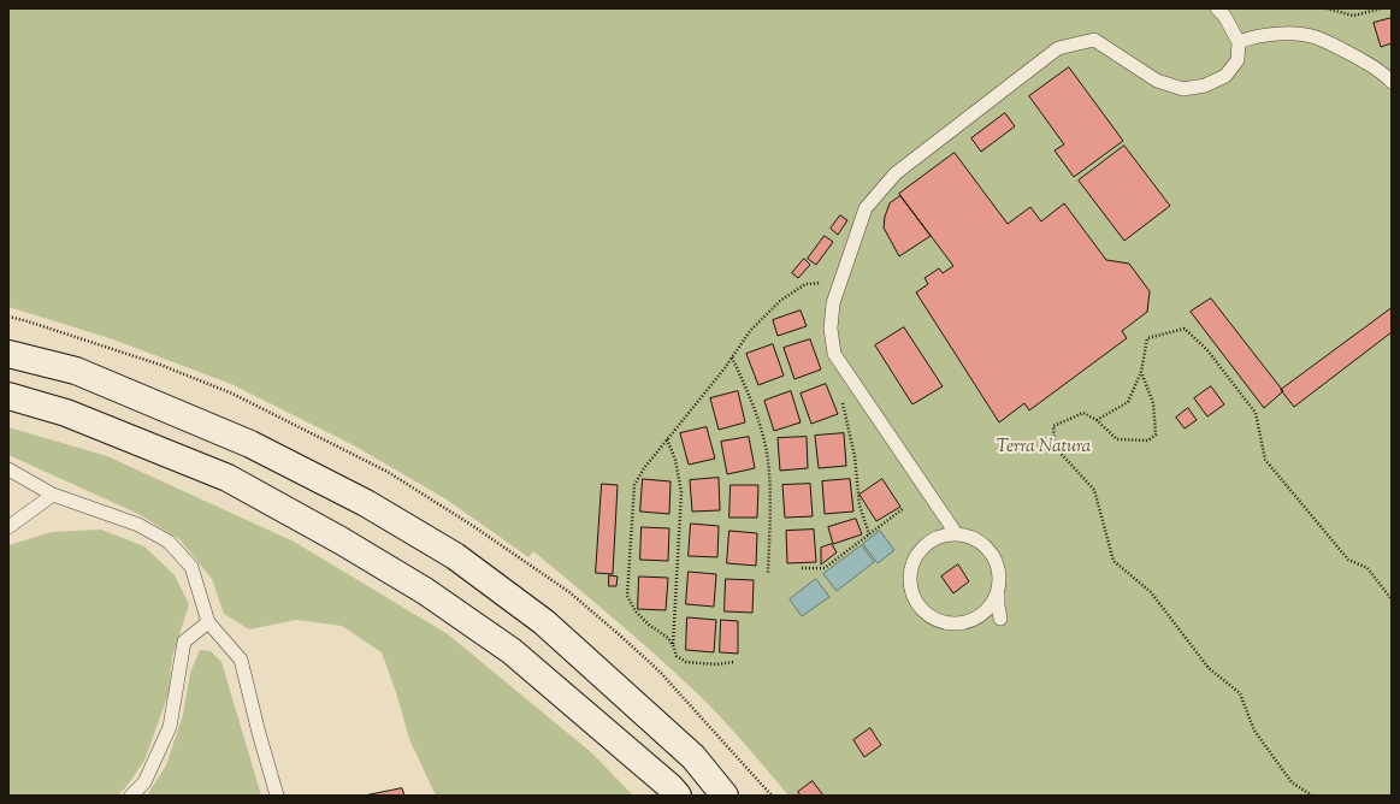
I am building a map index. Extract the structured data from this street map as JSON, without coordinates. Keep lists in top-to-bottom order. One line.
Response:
{"parks":["Terra Natura"]}
